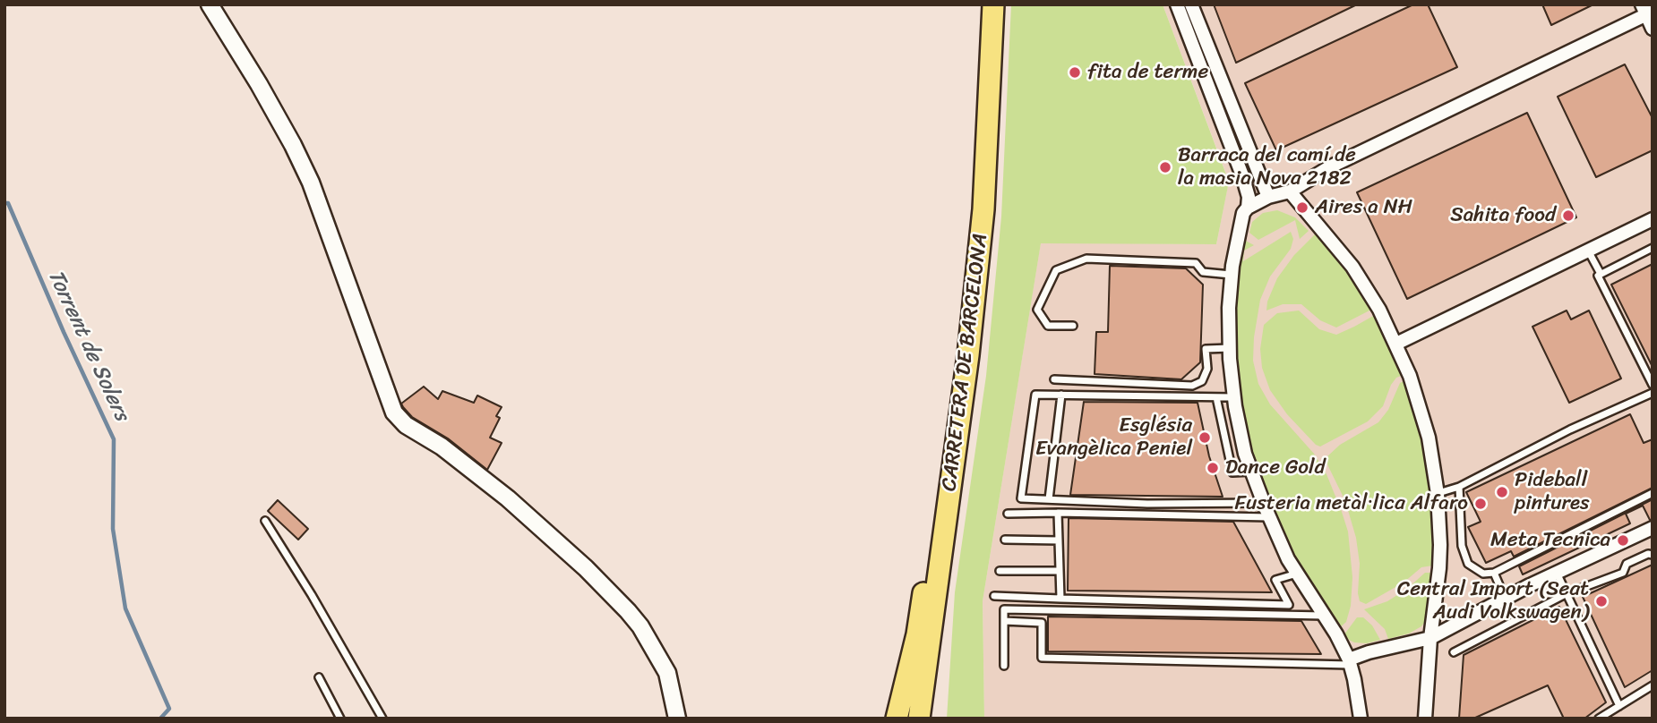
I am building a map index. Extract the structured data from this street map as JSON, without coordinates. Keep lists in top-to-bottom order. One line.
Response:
{"streets":{"highway":["CARRETERA DE BARCELONA"]},"water":["Torrent de Solers"],"places":["fita de terme","Barraca del camí de la masia Nova 2182","Aires a NH","Sahita food","Església Evangèlica Peniel","Dance Gold","Pideball pintures","Fusteria metàl·lica Alfaro","Meta Tecnica","Central Import (Seat Audi Volkswagen)"]}
